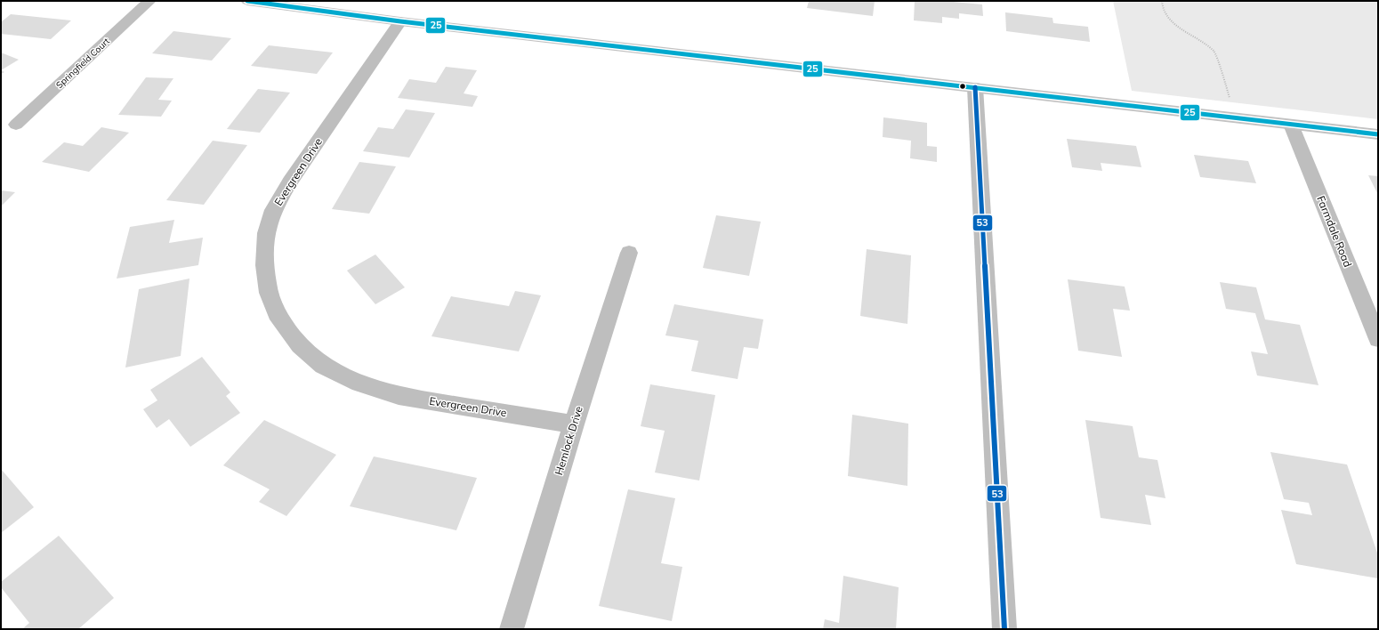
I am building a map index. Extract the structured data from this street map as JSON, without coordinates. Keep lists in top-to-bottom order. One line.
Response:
{"streets":{"street":["Springfield Court","Evergreen Drive","Farmdale Road","Hemlock Drive"]},"crossings":[["Evergreen Drive","Hemlock Drive"]],"lines":["transit line 25","transit line 53"]}
